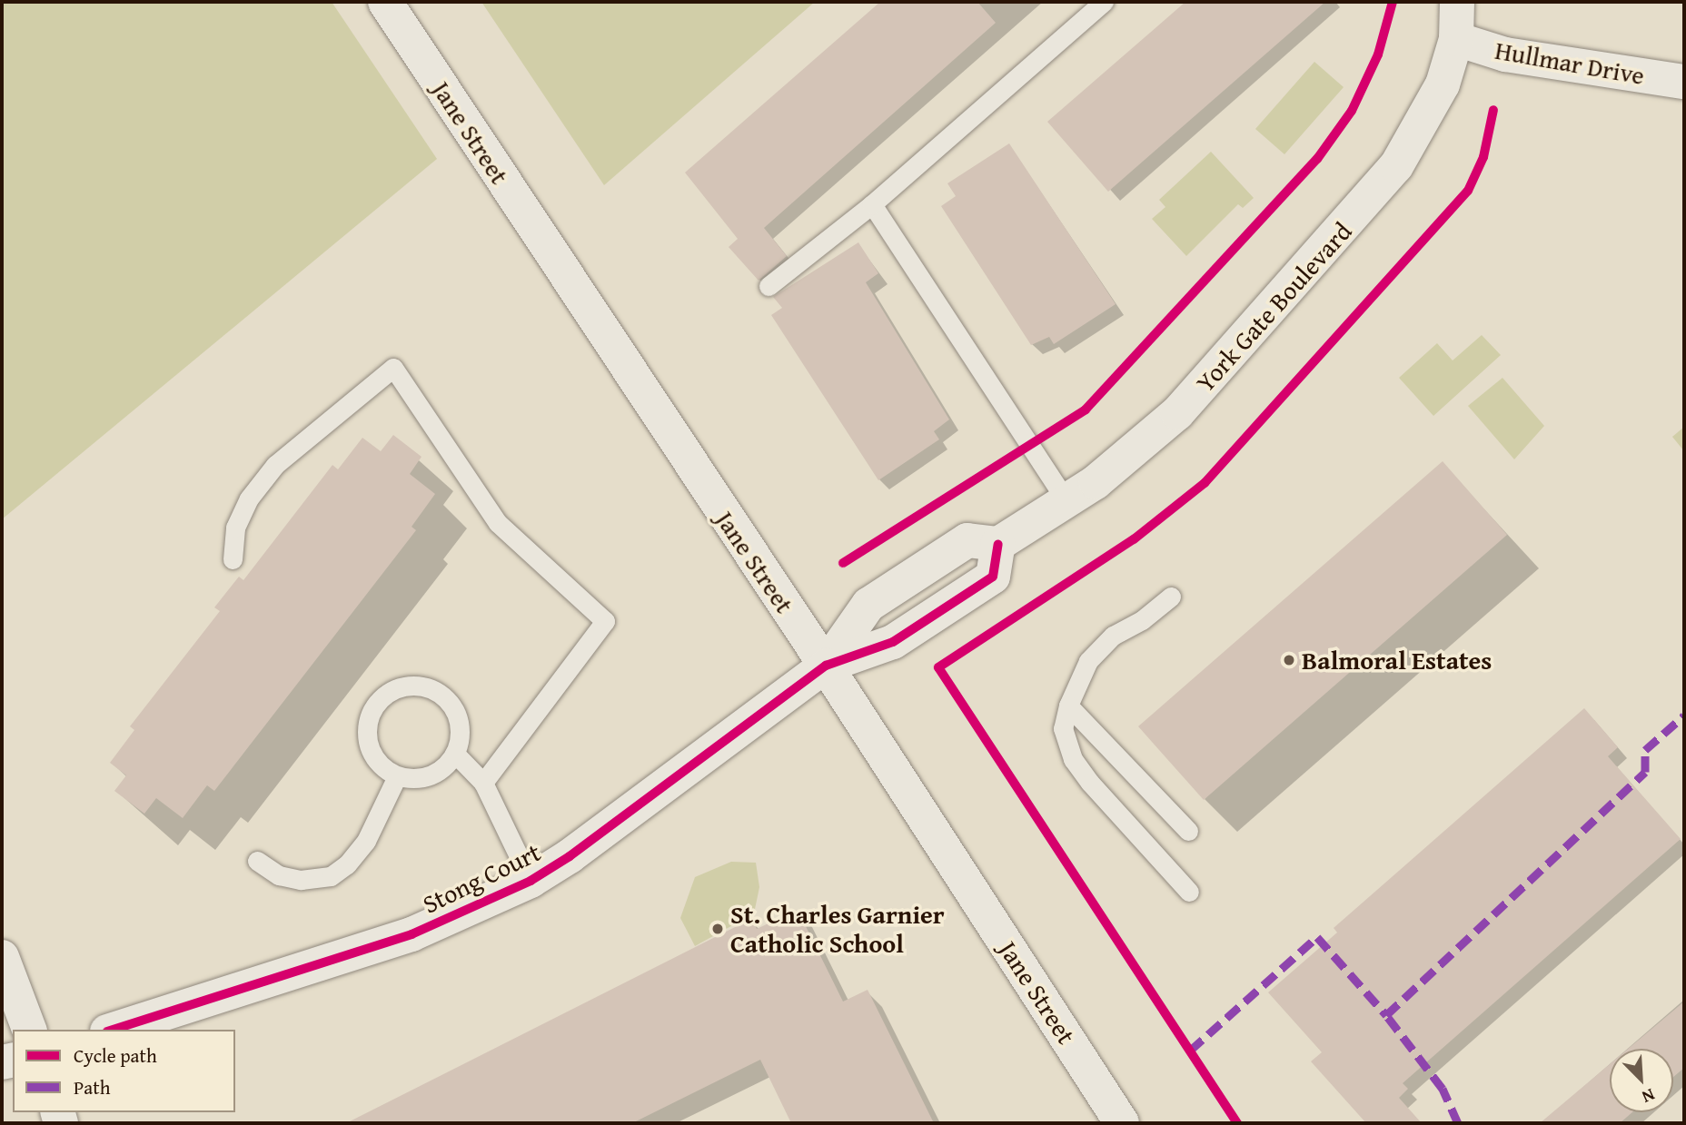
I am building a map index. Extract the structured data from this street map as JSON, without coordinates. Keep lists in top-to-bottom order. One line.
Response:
{"streets":{"street":["Hullmar Drive","Jane Street","York Gate Boulevard","Stong Court"]},"crossings":[["Hullmar Drive","York Gate Boulevard"],["Jane Street","York Gate Boulevard"],["Jane Street","Stong Court"],["York Gate Boulevard","Stong Court"]],"places":["Balmoral Estates","St. Charles Garnier Catholic School"],"legend":["Cycle path","Path"],"north":"bottom right"}
